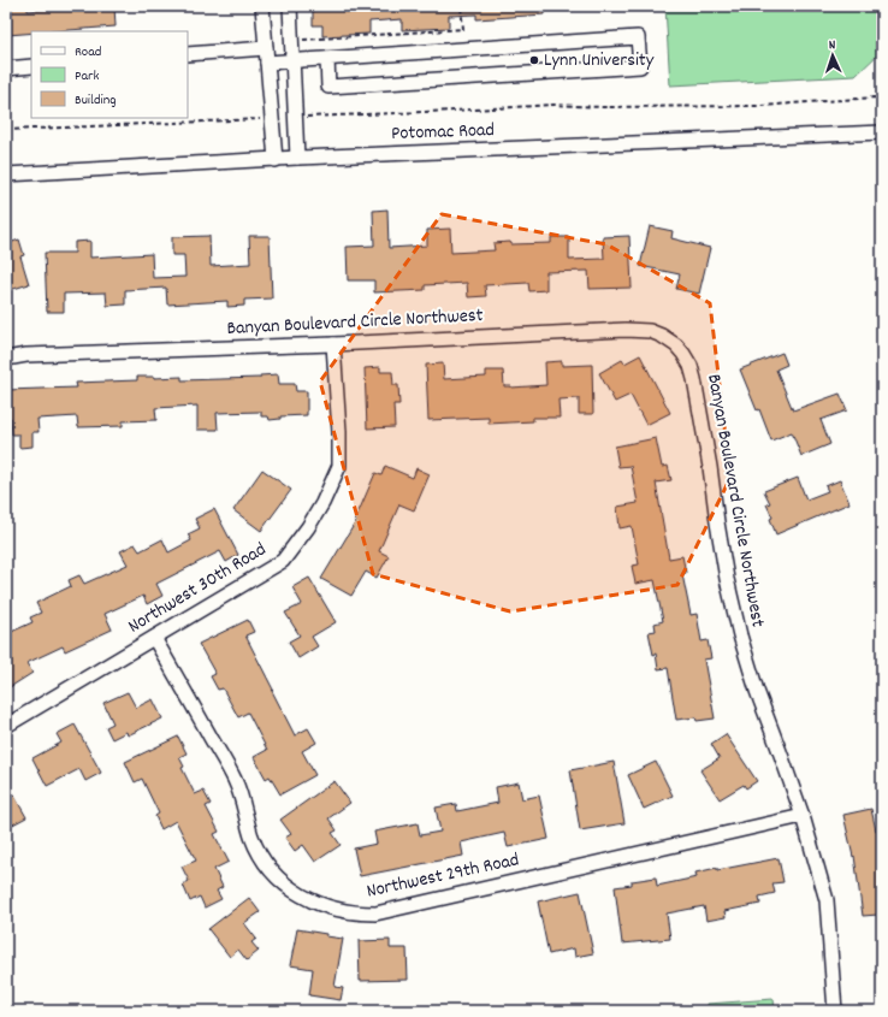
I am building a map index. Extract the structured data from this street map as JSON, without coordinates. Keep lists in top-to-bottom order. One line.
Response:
{"streets":{"street":["Potomac Road","Banyan Boulevard Circle Northwest","Northwest 30th Road","Northwest 29th Road"]},"crossings":[["Banyan Boulevard Circle Northwest","Northwest 30th Road"],["Banyan Boulevard Circle Northwest","Northwest 29th Road"],["Northwest 30th Road","Northwest 29th Road"]],"places":["Lynn University"],"legend":["Road","Park","Building"],"north":"top"}
